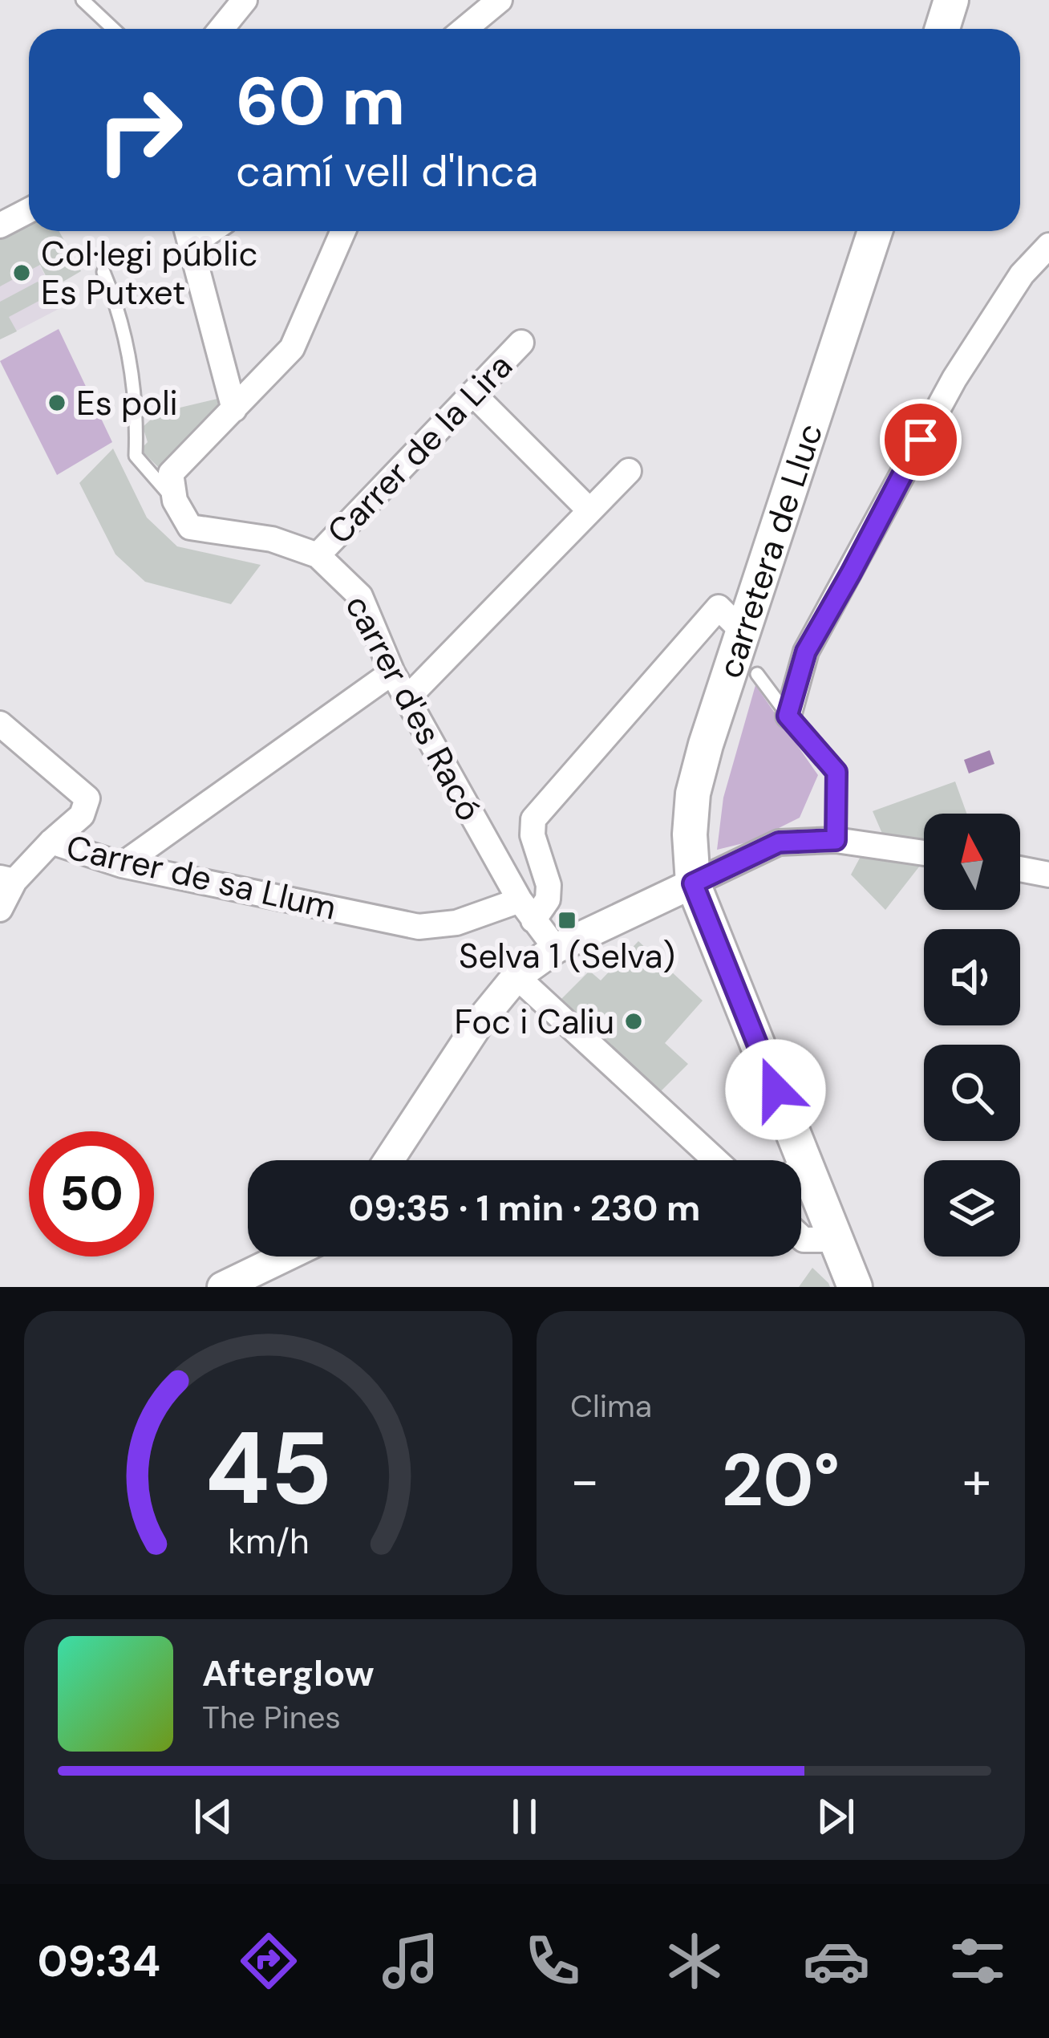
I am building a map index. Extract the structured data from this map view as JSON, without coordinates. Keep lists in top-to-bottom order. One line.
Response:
{"streets":{"main road":["carretera de Lluc"],"street":["Carrer de la Lira","carrer d'es Racó","Carrer de sa Llum"]},"crossings":[["Carrer de la Lira","carrer d'es Racó"],["carrer d'es Racó","Carrer de sa Llum"]],"places":{"other":["Col·legi públic Es Putxet","Es poli","Foc i Caliu"],"transit":["Selva 1 (Selva)"]},"north":"top","page":{"turn":["60 m","camí vell d'Inca"],"limit":"50","trip":"09:35 · 1 min · 230 m","tile":"Clima","heat":["−","20°","+"],"song":["Afterglow","The Pines"],"tabs":"09:34","gauge":["45","km/h"]}}
